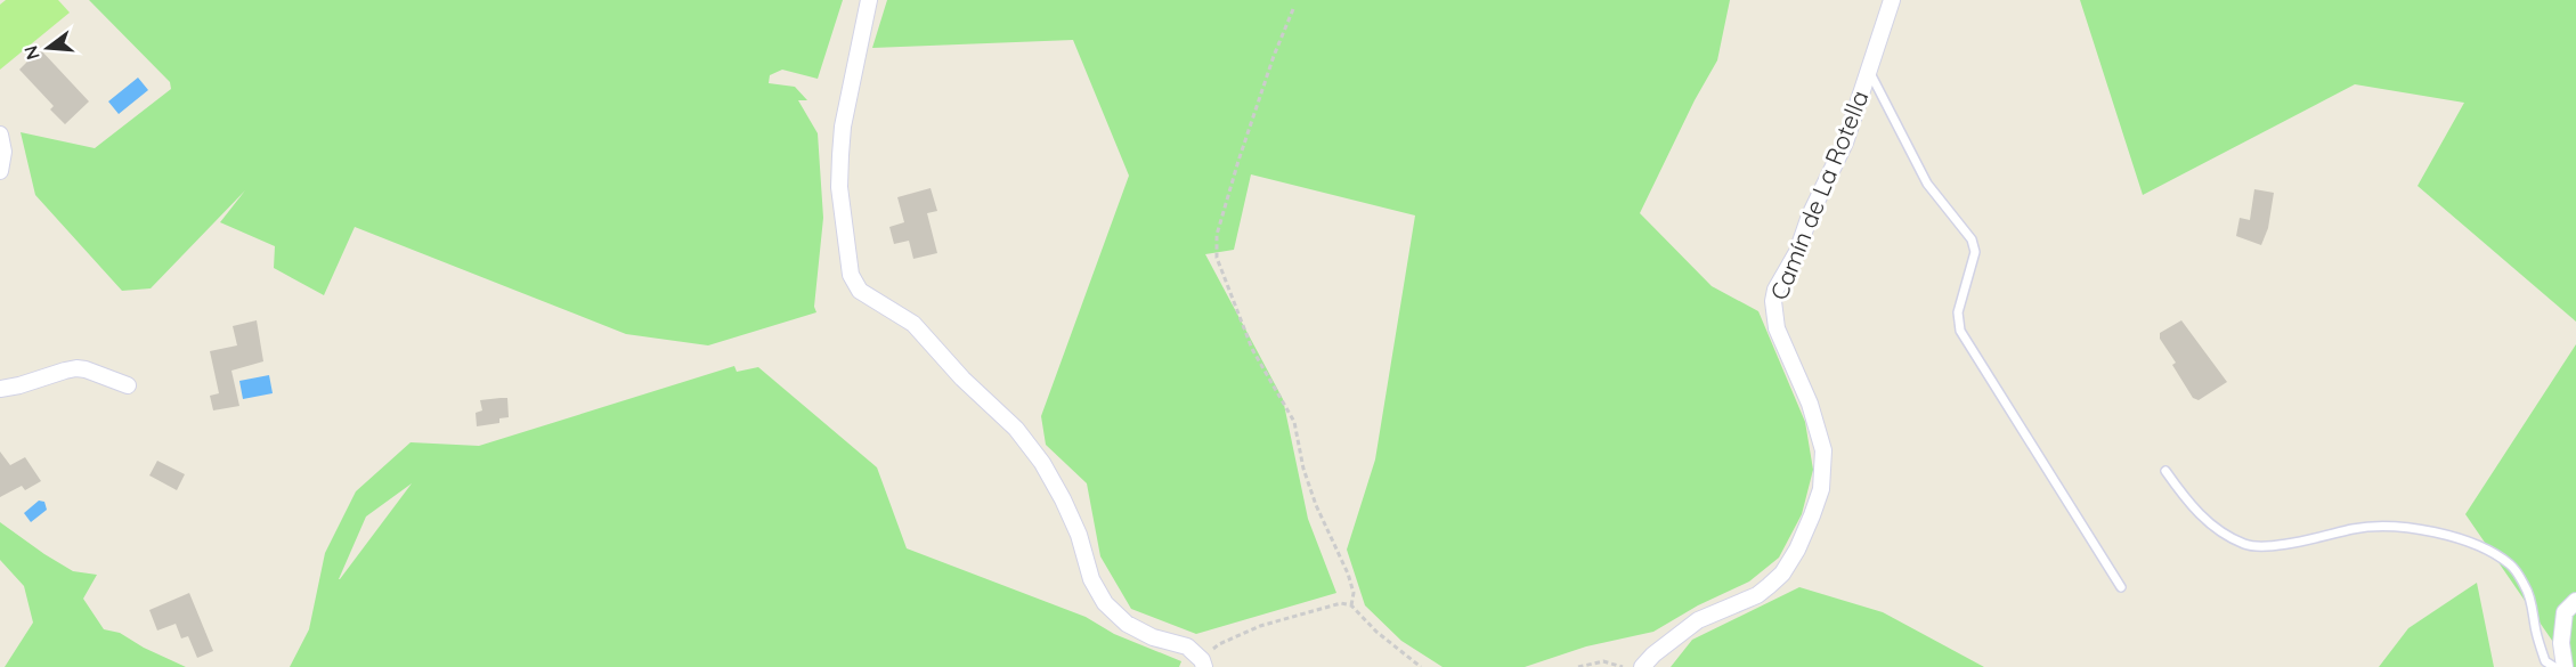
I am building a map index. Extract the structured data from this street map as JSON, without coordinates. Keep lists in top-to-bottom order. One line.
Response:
{"streets":{"street":["Camín de La Rotella"]},"north":"left"}
